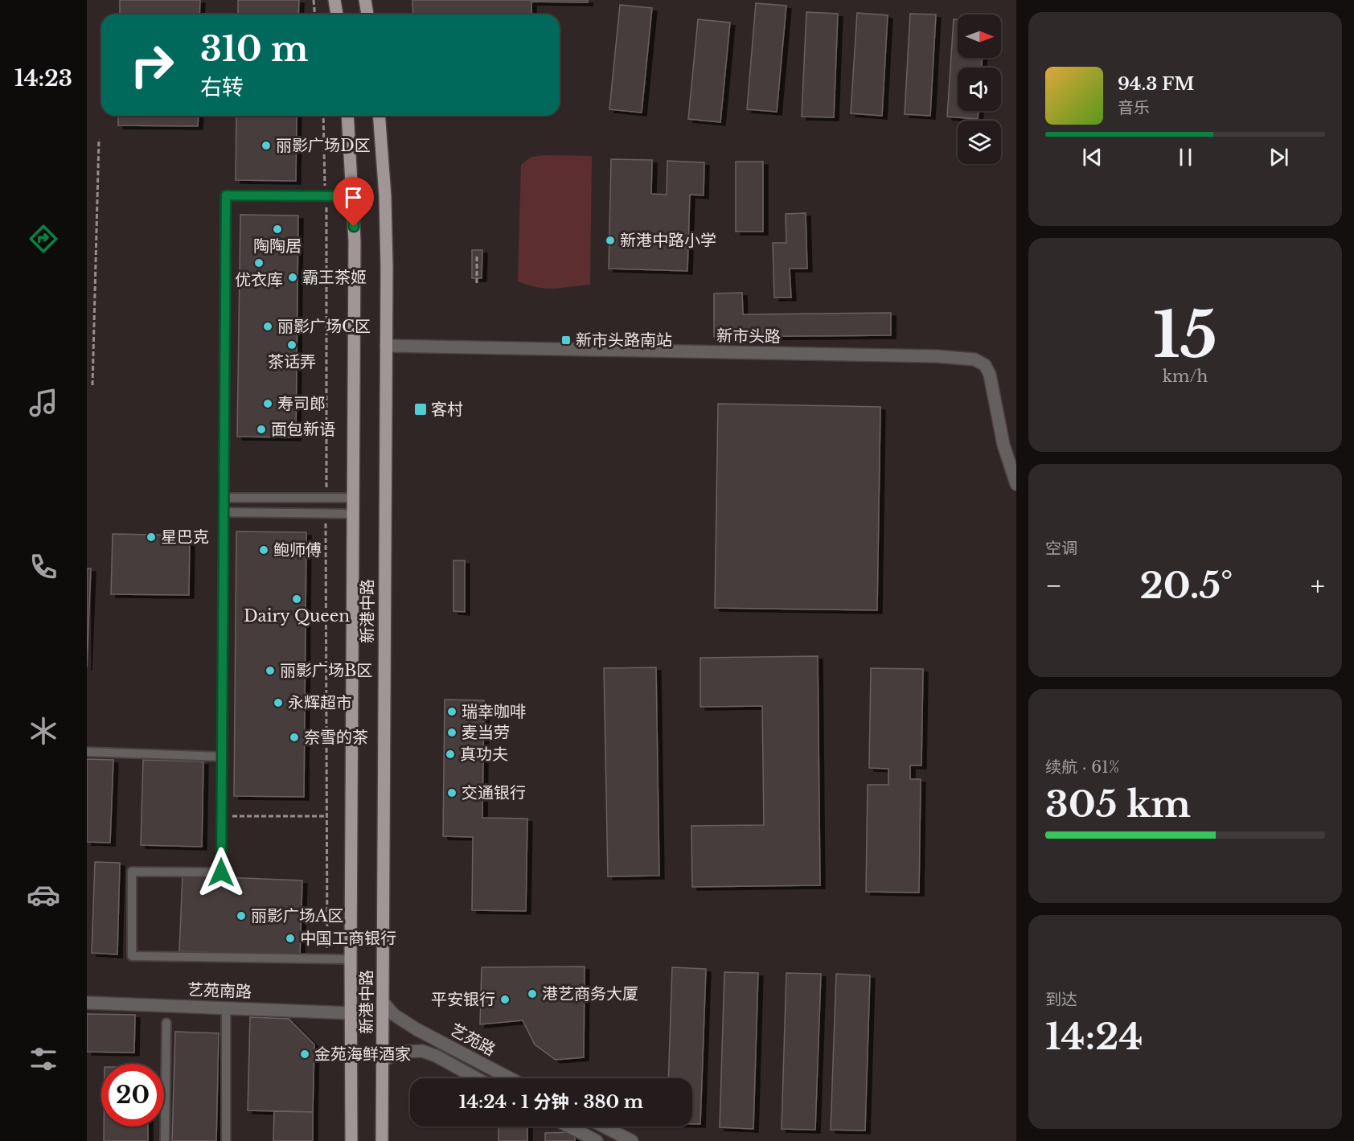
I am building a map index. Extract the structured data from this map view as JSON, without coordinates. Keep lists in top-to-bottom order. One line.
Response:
{"streets":{"main road":["新港中路"],"street":["新市头路","艺苑南路","艺苑路"]},"crossings":[["新市头路","新港中路"],["新港中路","艺苑南路"],["新港中路","艺苑路"]],"places":{"other":["丽影广场D区","陶陶居","新港中路小学","优衣库","霸王茶姬","丽影广场C区","茶话弄","寿司郎","面包新语","星巴克","鲍师傅","Dairy Queen","丽影广场B区","永辉超市","瑞幸咖啡","麦当劳","奈雪的茶","真功夫","交通银行","丽影广场A区","中国工商银行","港艺商务大厦","平安银行","金苑海鲜酒家"],"transit":["新市头路南站","客村"]},"north":"right","page":{"tabs":"14:23","turn":["310 m","右转"],"song":["94.3 FM","音乐"],"tile":[["15","km/h"],"空调",["续航 · 61%","305 km"],["到达","14:24"]],"heat":["−","20.5°","+"],"limit":"20","trip":"14:24 · 1 分钟 · 380 m"}}
